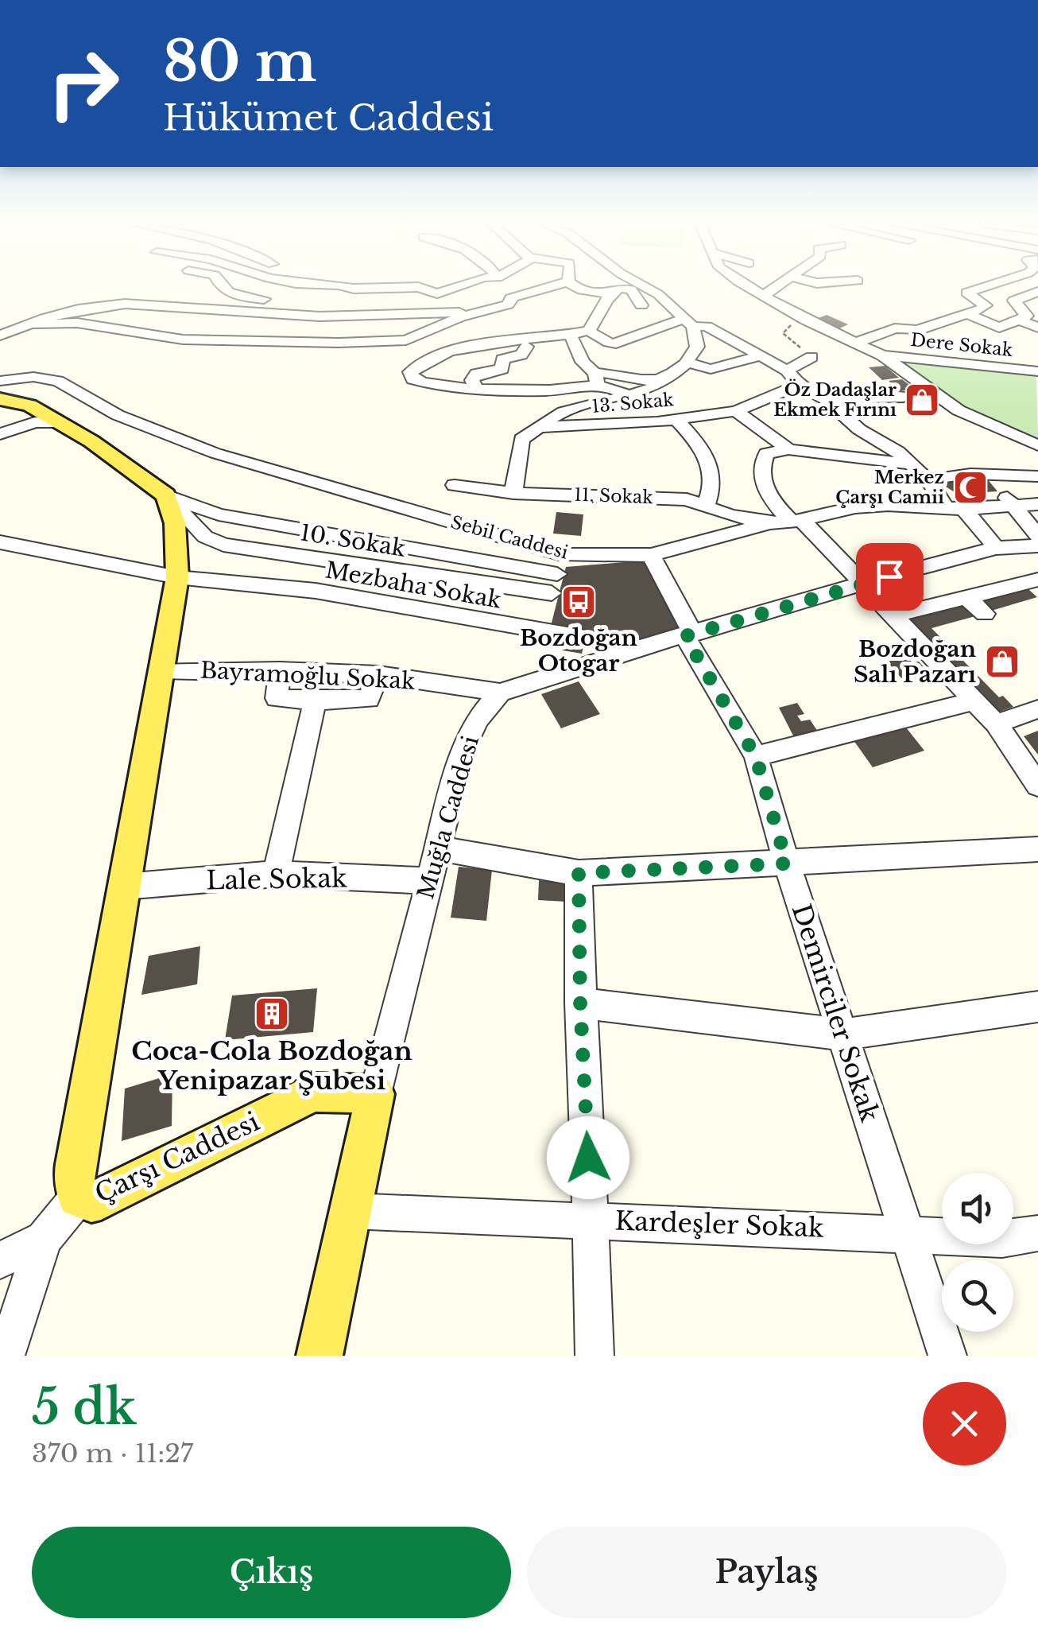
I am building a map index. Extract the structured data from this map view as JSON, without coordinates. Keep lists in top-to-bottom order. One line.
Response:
{"streets":{"main road":["Muğla Caddesi","Çarşı Caddesi"],"street":["Dere Sokak","13. Sokak","11. Sokak","Sebil Caddesi","10. Sokak","Mezbaha Sokak","Bayramoğlu Sokak","Lale Sokak","Demirciler Sokak","Kardeşler Sokak"]},"crossings":[["11. Sokak","Sebil Caddesi"],["Sebil Caddesi","10. Sokak"],["Sebil Caddesi","Demirciler Sokak"],["Bayramoğlu Sokak","Muğla Caddesi"],["Muğla Caddesi","Lale Sokak"],["Muğla Caddesi","Çarşı Caddesi"],["Muğla Caddesi","Kardeşler Sokak"],["Demirciler Sokak","Kardeşler Sokak"]],"places":{"shop":["Öz Dadaşlar Ekmek Fırını","Bozdoğan Salı Pazarı"],"mosque":["Merkez Çarşı Camii"],"bus stop":["Bozdoğan Otogar"],"building":["Coca-Cola Bozdoğan Yenipazar Şubesi"]},"page":{"turn":["80 m","Hükümet Caddesi"],"heading":["5 dk","370 m · 11:27"],"buttons":["Çıkış","Paylaş"]}}
